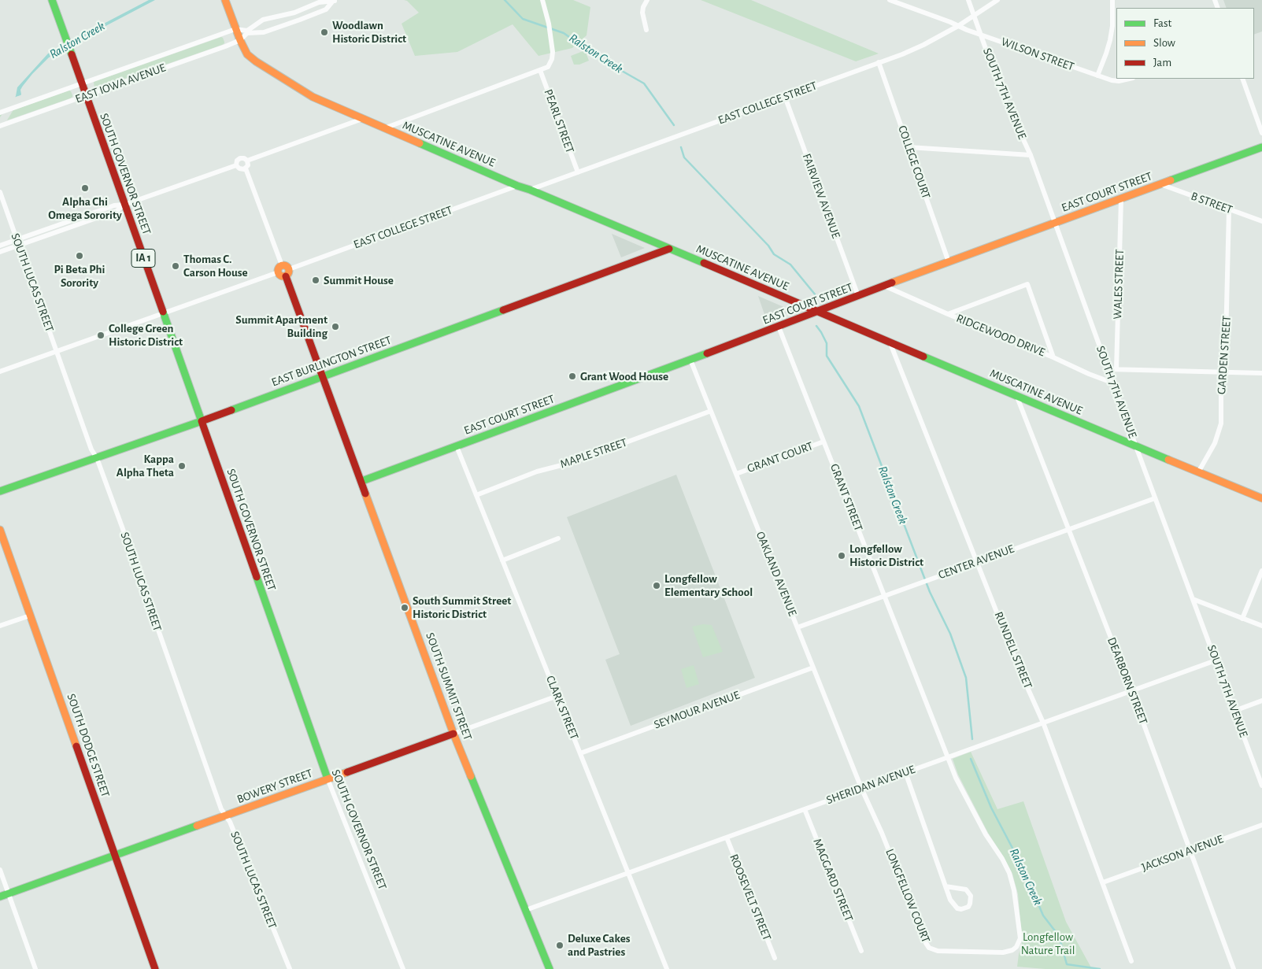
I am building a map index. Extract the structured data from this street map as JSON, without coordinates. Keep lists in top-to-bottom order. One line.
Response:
{"streets":{"street":["WILSON STREET","EAST IOWA AVENUE","SOUTH 7TH AVENUE","EAST COLLEGE STREET","PEARL STREET","MUSCATINE AVENUE","COLLEGE COURT","SOUTH GOVERNOR STREET","EAST COURT STREET","FAIRVIEW AVENUE","B STREET","IA 1","SOUTH LUCAS STREET","WALES STREET","RIDGEWOOD DRIVE","GARDEN STREET","EAST BURLINGTON STREET","MAPLE STREET","GRANT COURT","GRANT STREET","CENTER AVENUE","OAKLAND AVENUE","RUNDELL STREET","DEARBORN STREET","SOUTH SUMMIT STREET","CLARK STREET","SEYMOUR AVENUE","SOUTH DODGE STREET","SHERIDAN AVENUE","BOWERY STREET","JACKSON AVENUE","MAGGARD STREET","LONGFELLOW COURT","ROOSEVELT STREET"]},"crossings":[["WILSON STREET","SOUTH 7TH AVENUE"],["WILSON STREET","EAST COLLEGE STREET"],["EAST IOWA AVENUE","MUSCATINE AVENUE"],["EAST IOWA AVENUE","SOUTH GOVERNOR STREET"],["EAST IOWA AVENUE","IA 1"],["SOUTH 7TH AVENUE","EAST COLLEGE STREET"],["SOUTH 7TH AVENUE","MUSCATINE AVENUE"],["SOUTH 7TH AVENUE","EAST COURT STREET"],["SOUTH 7TH AVENUE","RIDGEWOOD DRIVE"],["SOUTH 7TH AVENUE","CENTER AVENUE"],["SOUTH 7TH AVENUE","SHERIDAN AVENUE"],["EAST COLLEGE STREET","PEARL STREET"],["EAST COLLEGE STREET","MUSCATINE AVENUE"],["EAST COLLEGE STREET","COLLEGE COURT"],["EAST COLLEGE STREET","FAIRVIEW AVENUE"],["EAST COLLEGE STREET","SOUTH SUMMIT STREET"],["MUSCATINE AVENUE","EAST COURT STREET"],["MUSCATINE AVENUE","GARDEN STREET"],["MUSCATINE AVENUE","EAST BURLINGTON STREET"],["MUSCATINE AVENUE","RUNDELL STREET"],["MUSCATINE AVENUE","DEARBORN STREET"],["COLLEGE COURT","EAST COURT STREET"],["SOUTH GOVERNOR STREET","IA 1"],["SOUTH GOVERNOR STREET","EAST BURLINGTON STREET"],["SOUTH GOVERNOR STREET","BOWERY STREET"],["EAST COURT STREET","FAIRVIEW AVENUE"],["EAST COURT STREET","B STREET"],["EAST COURT STREET","WALES STREET"],["EAST COURT STREET","RIDGEWOOD DRIVE"],["EAST COURT STREET","GRANT STREET"],["EAST COURT STREET","OAKLAND AVENUE"],["EAST COURT STREET","SOUTH SUMMIT STREET"],["EAST COURT STREET","CLARK STREET"],["B STREET","GARDEN STREET"],["SOUTH LUCAS STREET","EAST BURLINGTON STREET"],["SOUTH LUCAS STREET","BOWERY STREET"],["EAST BURLINGTON STREET","SOUTH SUMMIT STREET"],["MAPLE STREET","OAKLAND AVENUE"],["MAPLE STREET","CLARK STREET"],["GRANT COURT","GRANT STREET"],["GRANT COURT","OAKLAND AVENUE"],["GRANT STREET","CENTER AVENUE"],["GRANT STREET","SHERIDAN AVENUE"],["GRANT STREET","LONGFELLOW COURT"],["CENTER AVENUE","OAKLAND AVENUE"],["CENTER AVENUE","RUNDELL STREET"],["CENTER AVENUE","DEARBORN STREET"],["OAKLAND AVENUE","SEYMOUR AVENUE"],["OAKLAND AVENUE","SHERIDAN AVENUE"],["OAKLAND AVENUE","LONGFELLOW COURT"],["RUNDELL STREET","SHERIDAN AVENUE"],["RUNDELL STREET","JACKSON AVENUE"],["DEARBORN STREET","SHERIDAN AVENUE"],["DEARBORN STREET","JACKSON AVENUE"],["SOUTH SUMMIT STREET","SHERIDAN AVENUE"],["SOUTH SUMMIT STREET","BOWERY STREET"],["CLARK STREET","SEYMOUR AVENUE"],["CLARK STREET","SHERIDAN AVENUE"],["CLARK STREET","BOWERY STREET"],["SOUTH DODGE STREET","BOWERY STREET"],["SHERIDAN AVENUE","MAGGARD STREET"],["SHERIDAN AVENUE","LONGFELLOW COURT"],["SHERIDAN AVENUE","ROOSEVELT STREET"]],"water":["Ralston Creek"],"parks":["Longfellow Nature Trail"],"places":["Woodlawn Historic District","Alpha Chi Omega Sorority","Pi Beta Phi Sorority","Thomas C. Carson House","Summit House","Summit Apartment Building","College Green Historic District","Grant Wood House","Kappa Alpha Theta","Longfellow Historic District","Longfellow Elementary School","South Summit Street Historic District","Deluxe Cakes and Pastries"],"legend":["Fast","Slow","Jam"]}
